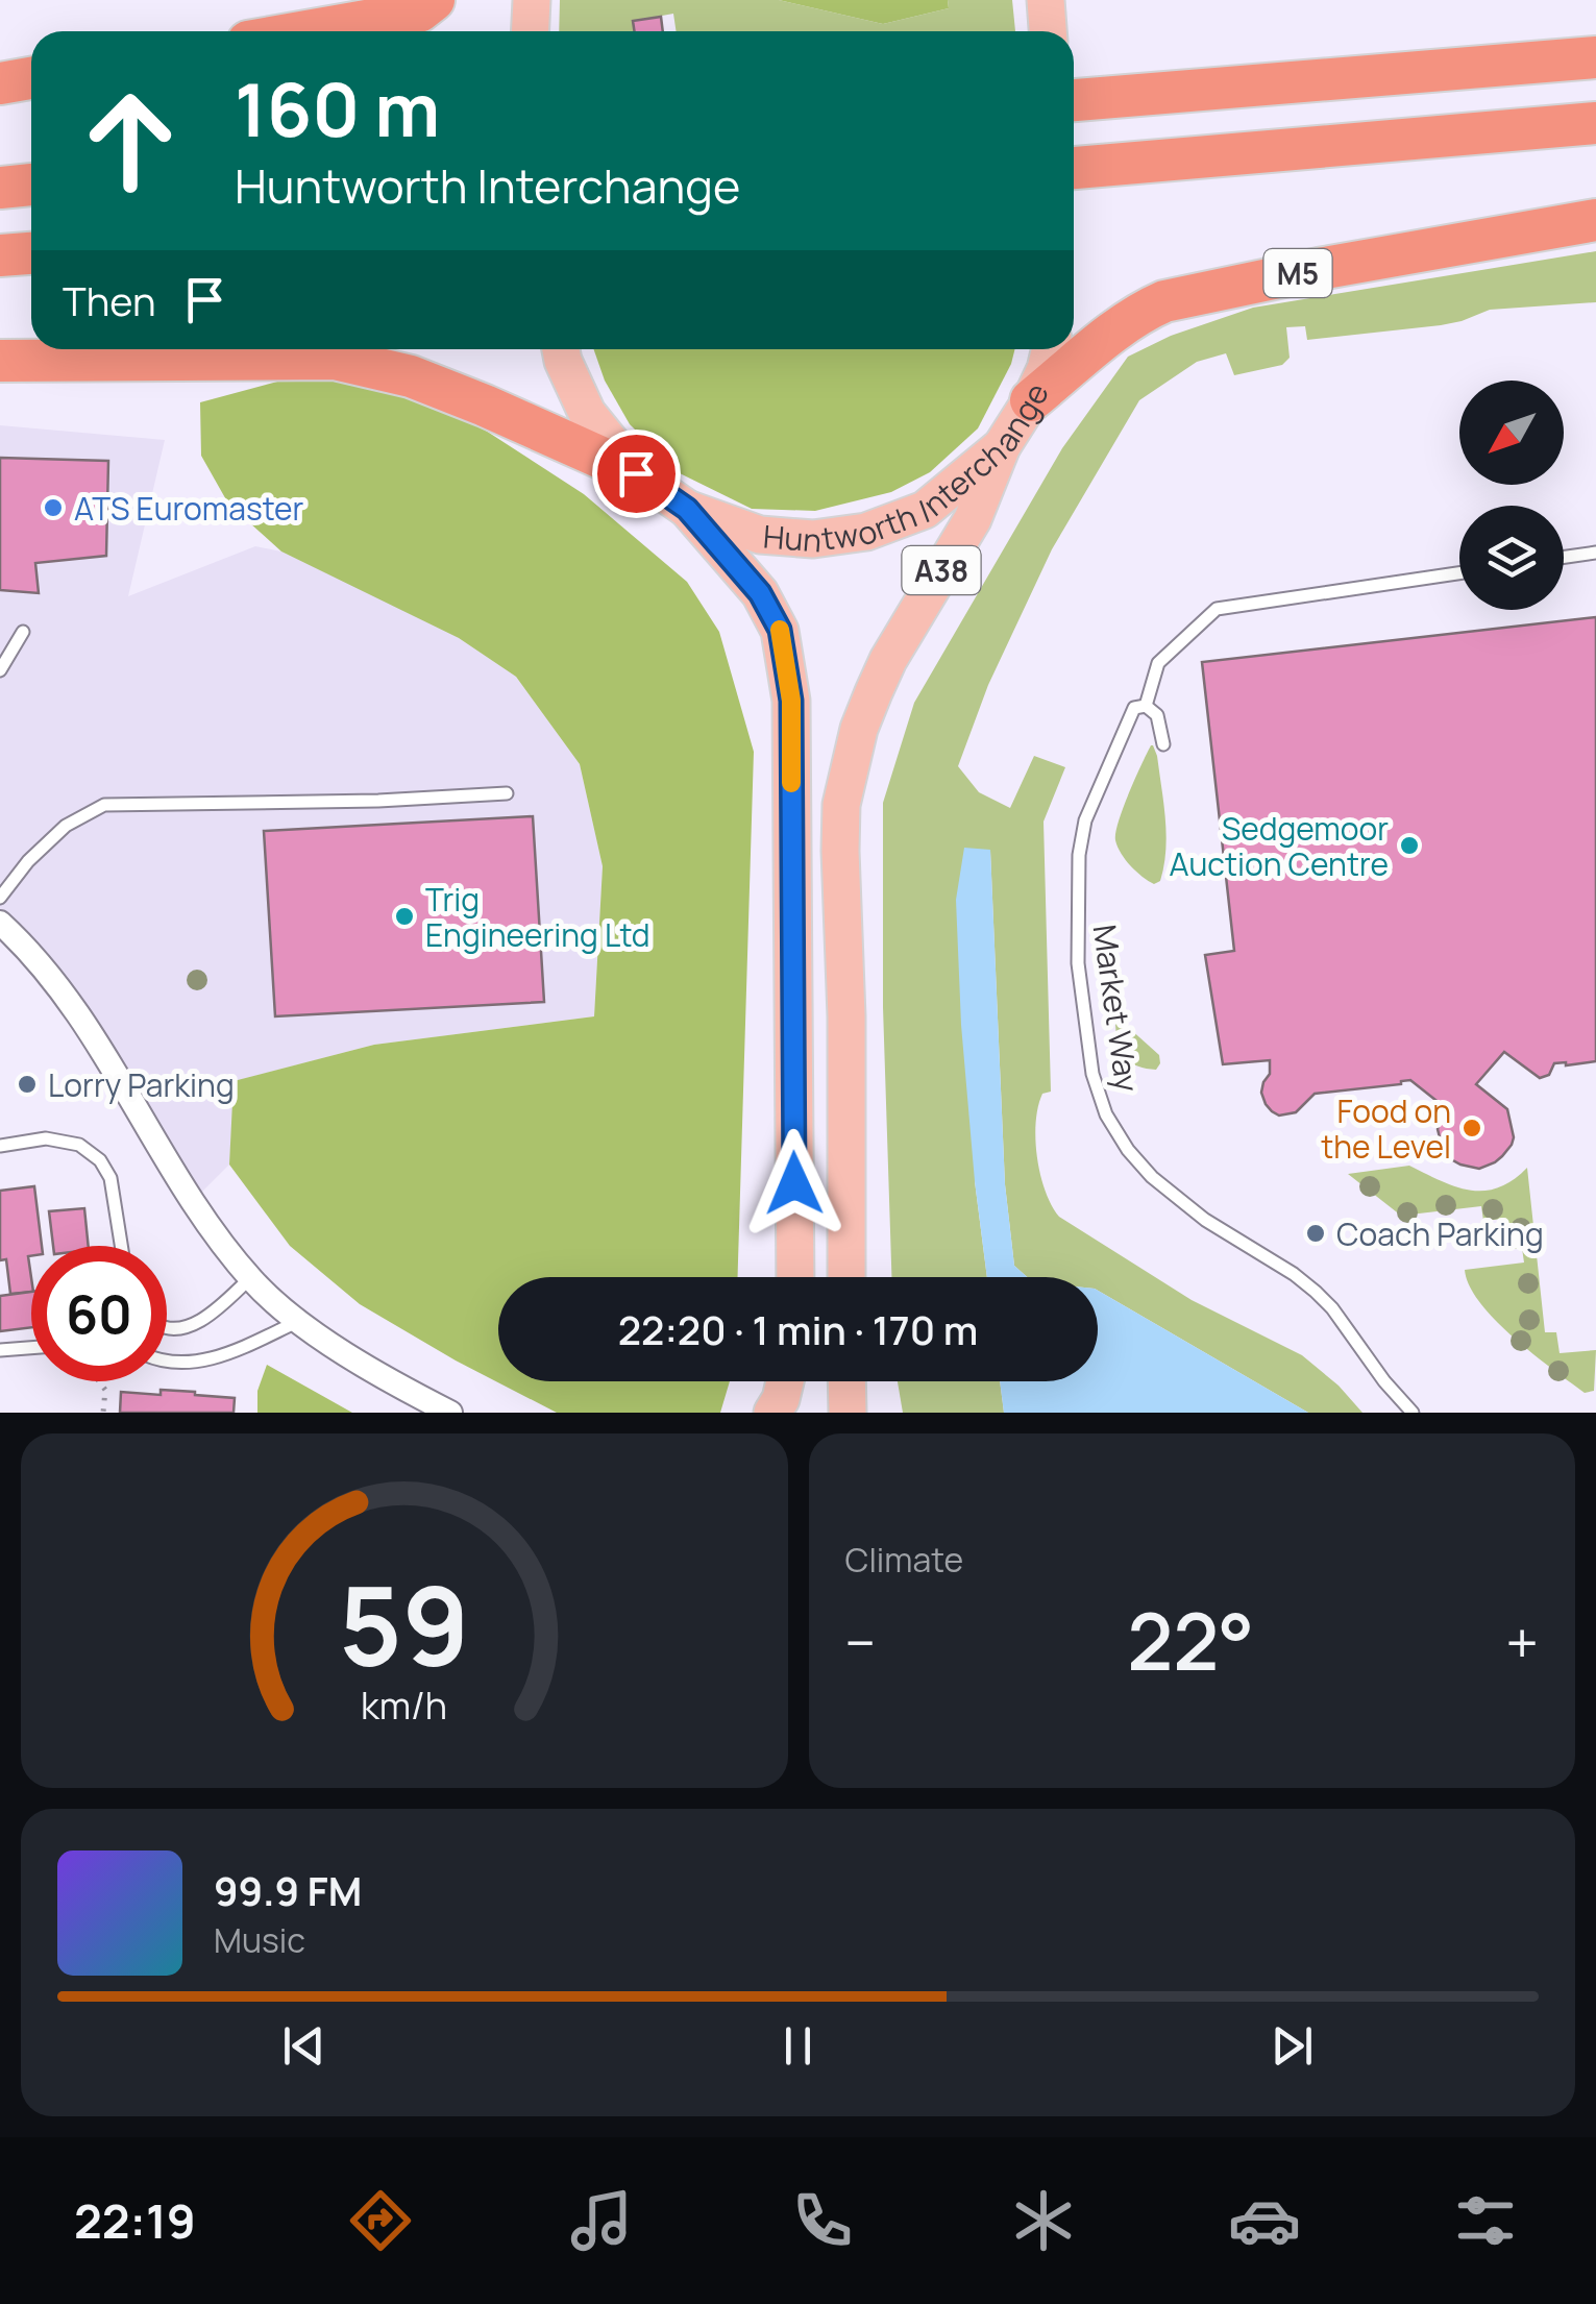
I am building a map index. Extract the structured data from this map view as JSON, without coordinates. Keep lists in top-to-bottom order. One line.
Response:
{"streets":{"highway":["M5"],"main road":["Huntworth Interchange","A38"],"lane":["Market Way"]},"crossings":[["M5","Huntworth Interchange"],["Huntworth Interchange","A38"]],"places":["ATS Euromaster","Sedgemoor Auction Centre","Trig Engineering Ltd","Lorry Parking","Food on the Level","Coach Parking"],"north":"bottom left","page":{"turn":["160 m","Huntworth Interchange"],"then":"Then","limit":"60","trip":"22:20 · 1 min · 170 m","tile":"Climate","heat":["−","22°","+"],"song":["99.9 FM","Music"],"tabs":"22:19","gauge":["59","km/h"]}}
